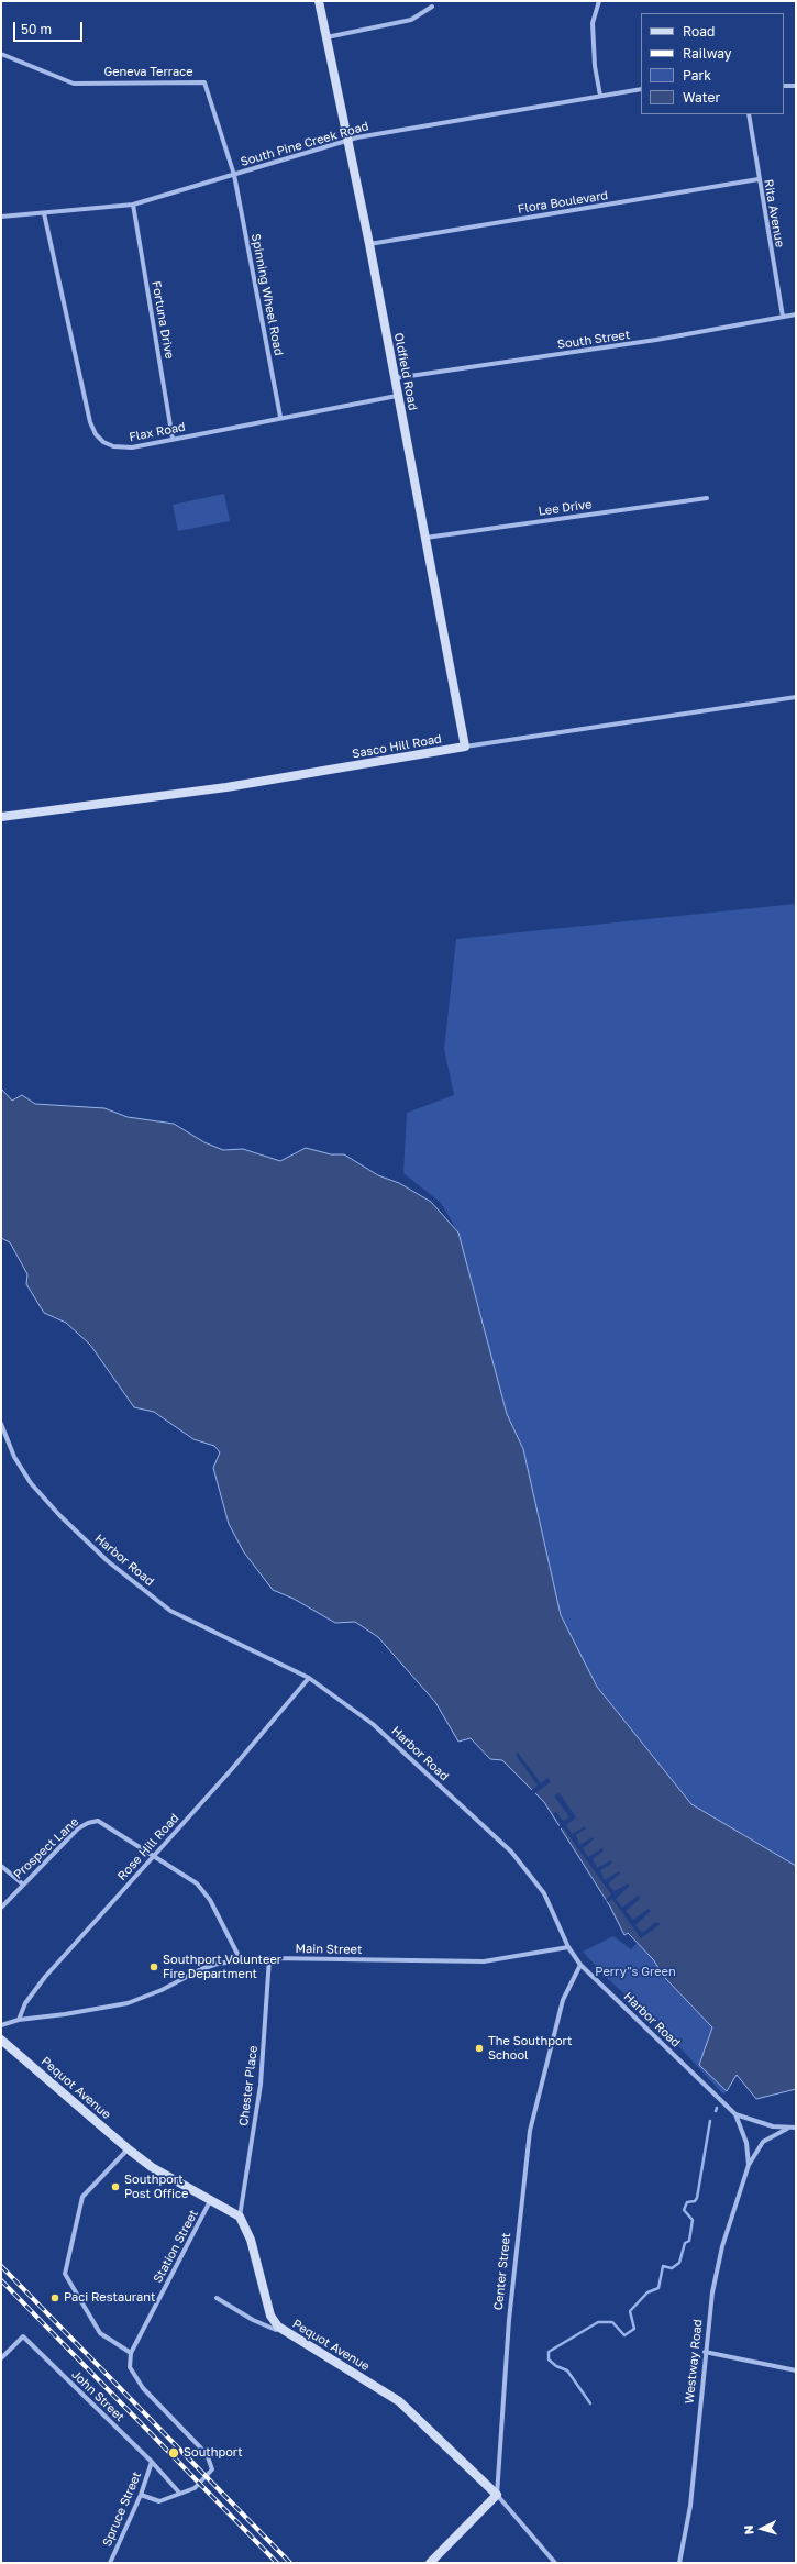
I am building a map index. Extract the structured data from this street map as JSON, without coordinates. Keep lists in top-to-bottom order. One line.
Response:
{"streets":{"street":["Geneva Terrace","South Pine Creek Road","Flora Boulevard","Rita Avenue","Spinning Wheel Road","Fortuna Drive","South Street","Oldfield Road","Flax Road","Lee Drive","Sasco Hill Road","Harbor Road","Rose Hill Road","Prospect Lane","Main Street","Chester Place","Pequot Avenue","Station Street","Center Street","Westway Road","John Street","Spruce Street"]},"crossings":[["Geneva Terrace","South Pine Creek Road"],["Geneva Terrace","Spinning Wheel Road"],["South Pine Creek Road","Spinning Wheel Road"],["South Pine Creek Road","Fortuna Drive"],["South Pine Creek Road","Oldfield Road"],["South Pine Creek Road","Flax Road"],["Flora Boulevard","Rita Avenue"],["Flora Boulevard","Oldfield Road"],["Rita Avenue","South Street"],["Spinning Wheel Road","Flax Road"],["Fortuna Drive","Flax Road"],["South Street","Oldfield Road"],["Oldfield Road","Flax Road"],["Oldfield Road","Lee Drive"],["Oldfield Road","Sasco Hill Road"],["Harbor Road","Rose Hill Road"],["Harbor Road","Main Street"],["Harbor Road","Center Street"],["Harbor Road","Westway Road"],["Rose Hill Road","Prospect Lane"],["Rose Hill Road","Main Street"],["Main Street","Chester Place"],["Chester Place","Pequot Avenue"],["Pequot Avenue","Station Street"],["Pequot Avenue","Center Street"],["John Street","Spruce Street"]],"parks":["Perry\"s Green"],"places":["Southport Volunteer Fire Department","The Southport School","Southport Post Office","Paci Restaurant","Southport"],"legend":["Road","Railway","Park","Water"],"scale_bar":"50 m","north":"left"}
